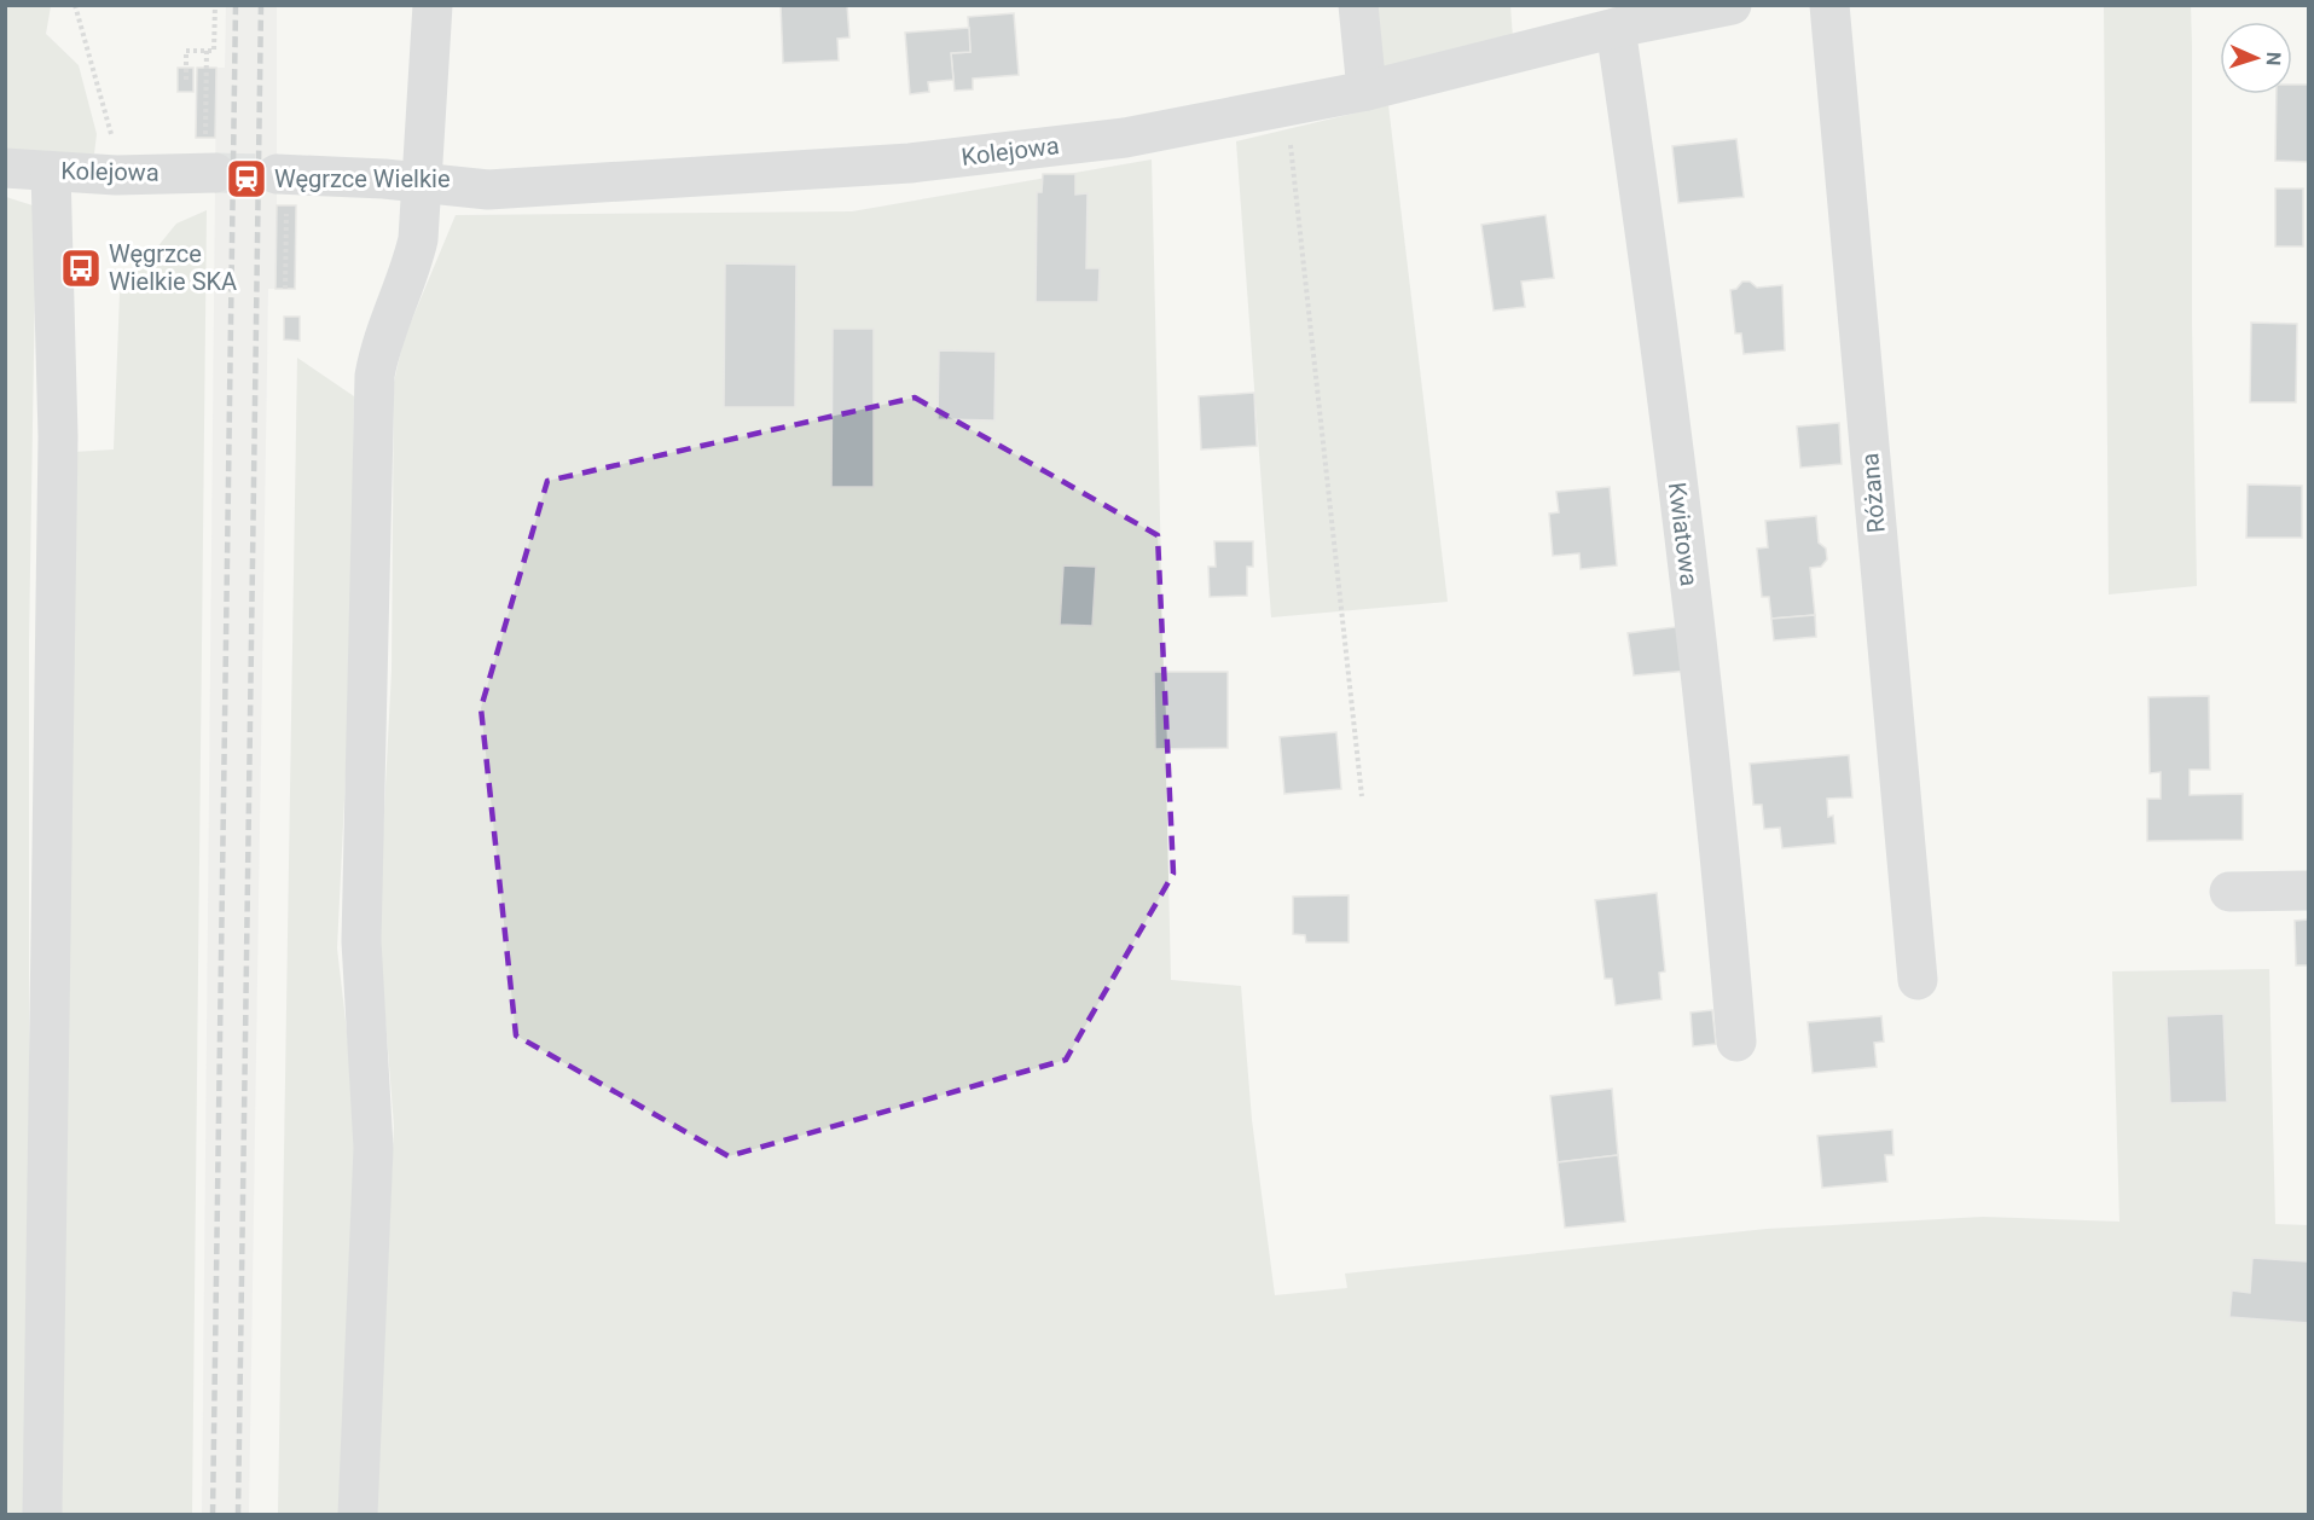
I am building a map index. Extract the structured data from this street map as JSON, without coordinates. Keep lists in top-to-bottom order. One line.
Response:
{"streets":{"street":["Kolejowa","Różana","Kwiatowa"]},"crossings":[["Kolejowa","Kwiatowa"]],"places":{"station":["Węgrzce Wielkie"],"bus stop":["Węgrzce Wielkie SKA"]},"north":"right"}
